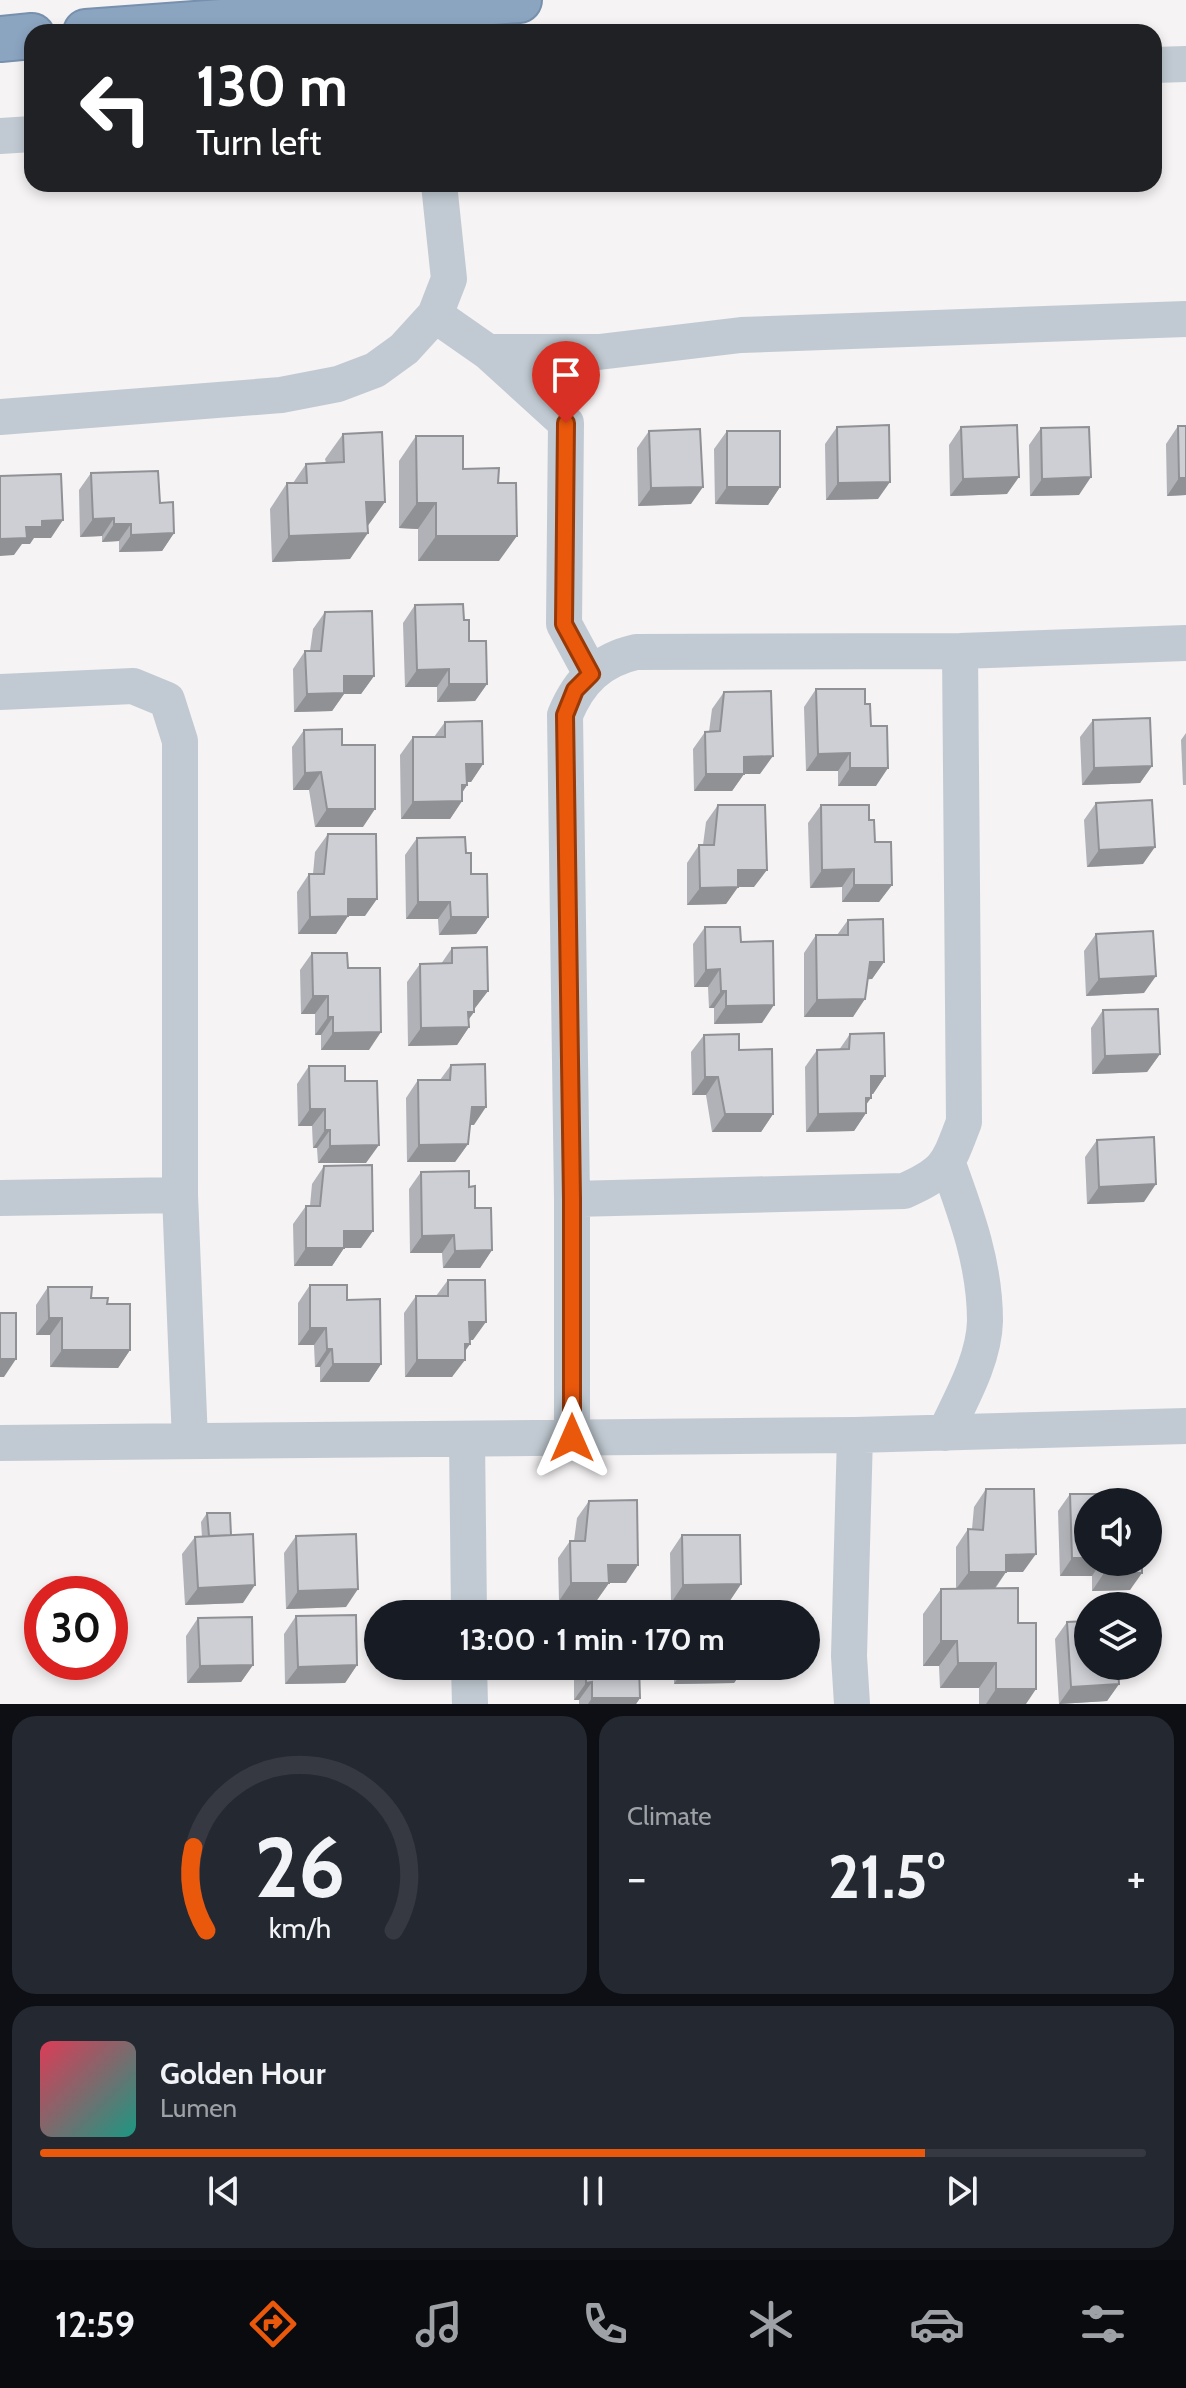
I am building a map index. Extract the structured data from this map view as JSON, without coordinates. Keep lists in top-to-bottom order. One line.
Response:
{"page":{"turn":["130 m","Turn left"],"limit":"30","trip":"13:00 · 1 min · 170 m","tile":"Climate","heat":["−","21.5°","+"],"song":["Golden Hour","Lumen"],"tabs":"12:59","gauge":["26","km/h"]}}
